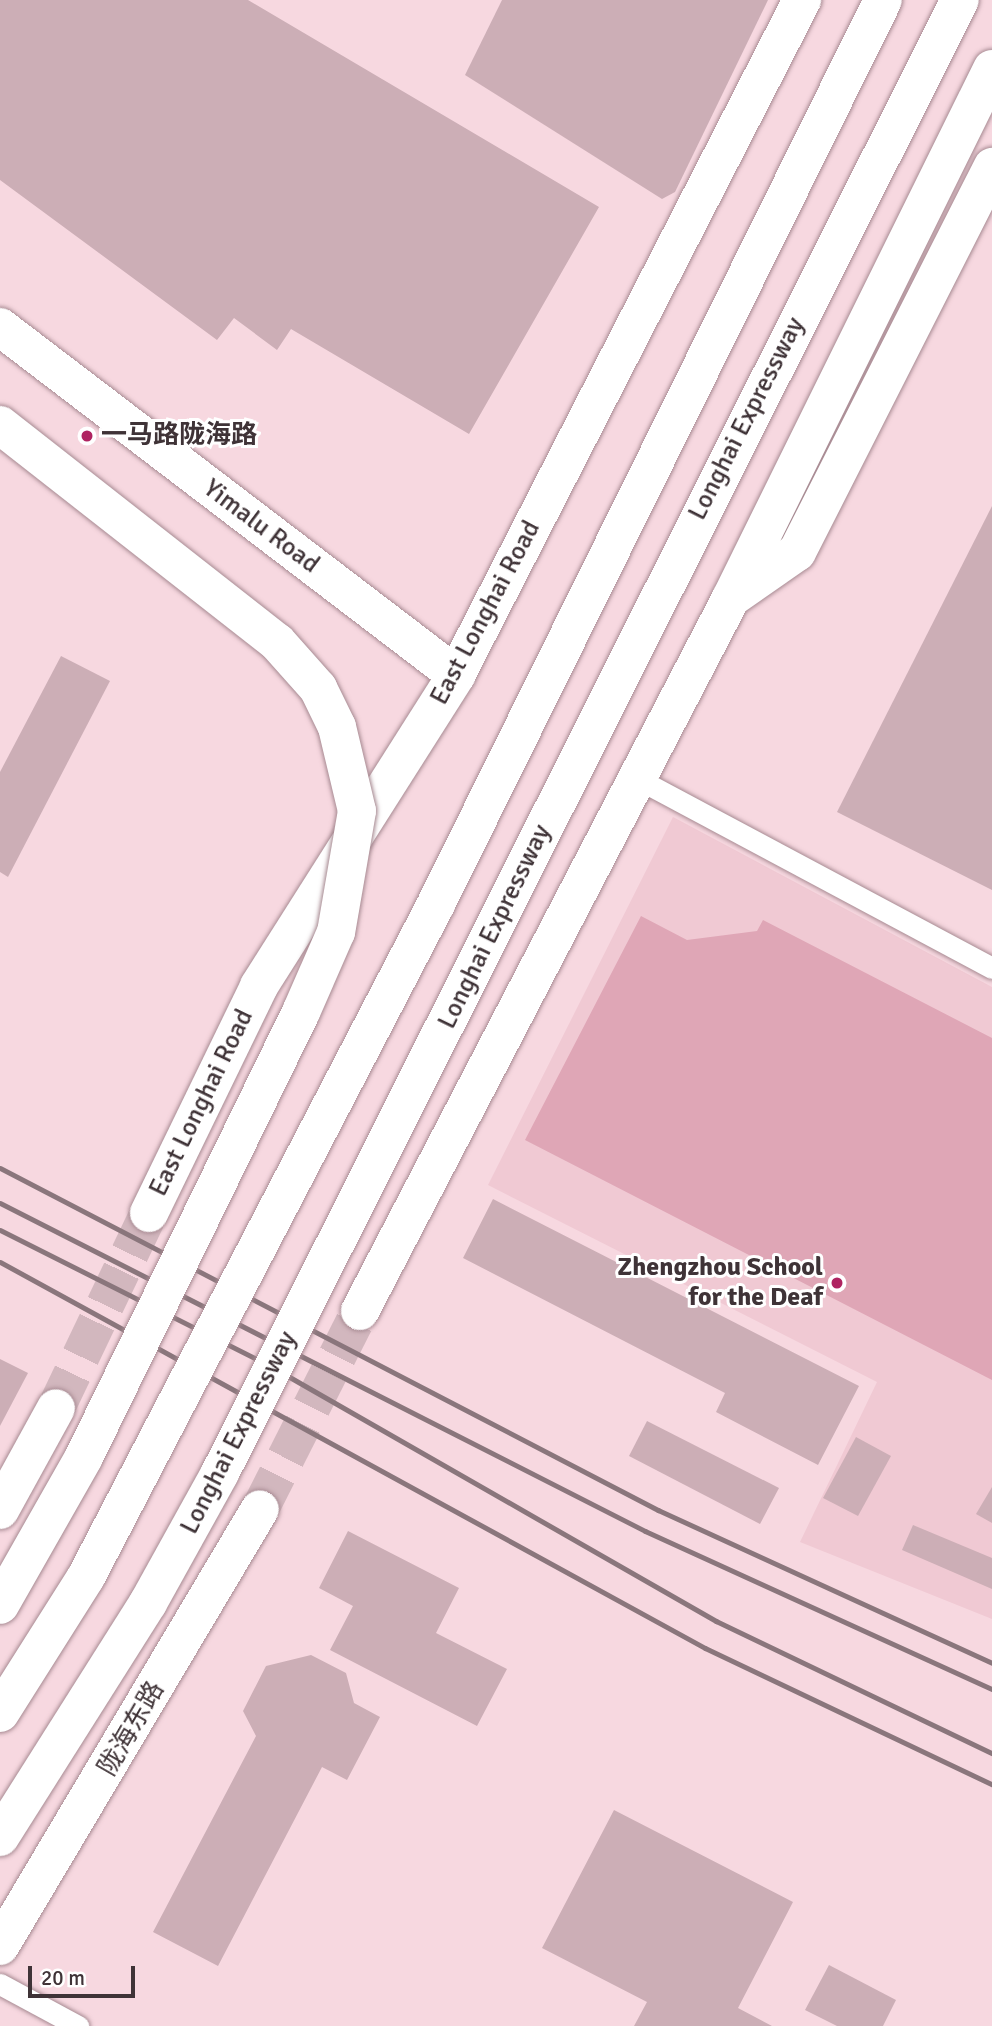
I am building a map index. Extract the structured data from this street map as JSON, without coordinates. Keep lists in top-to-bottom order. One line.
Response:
{"streets":{"main road":["Longhai Expressway","Yimalu Road","East Longhai Road","陇海东路"]},"crossings":[["Yimalu Road","East Longhai Road"]],"places":["一马路陇海路","Zhengzhou School for the Deaf"],"scale_bar":"20 m"}
